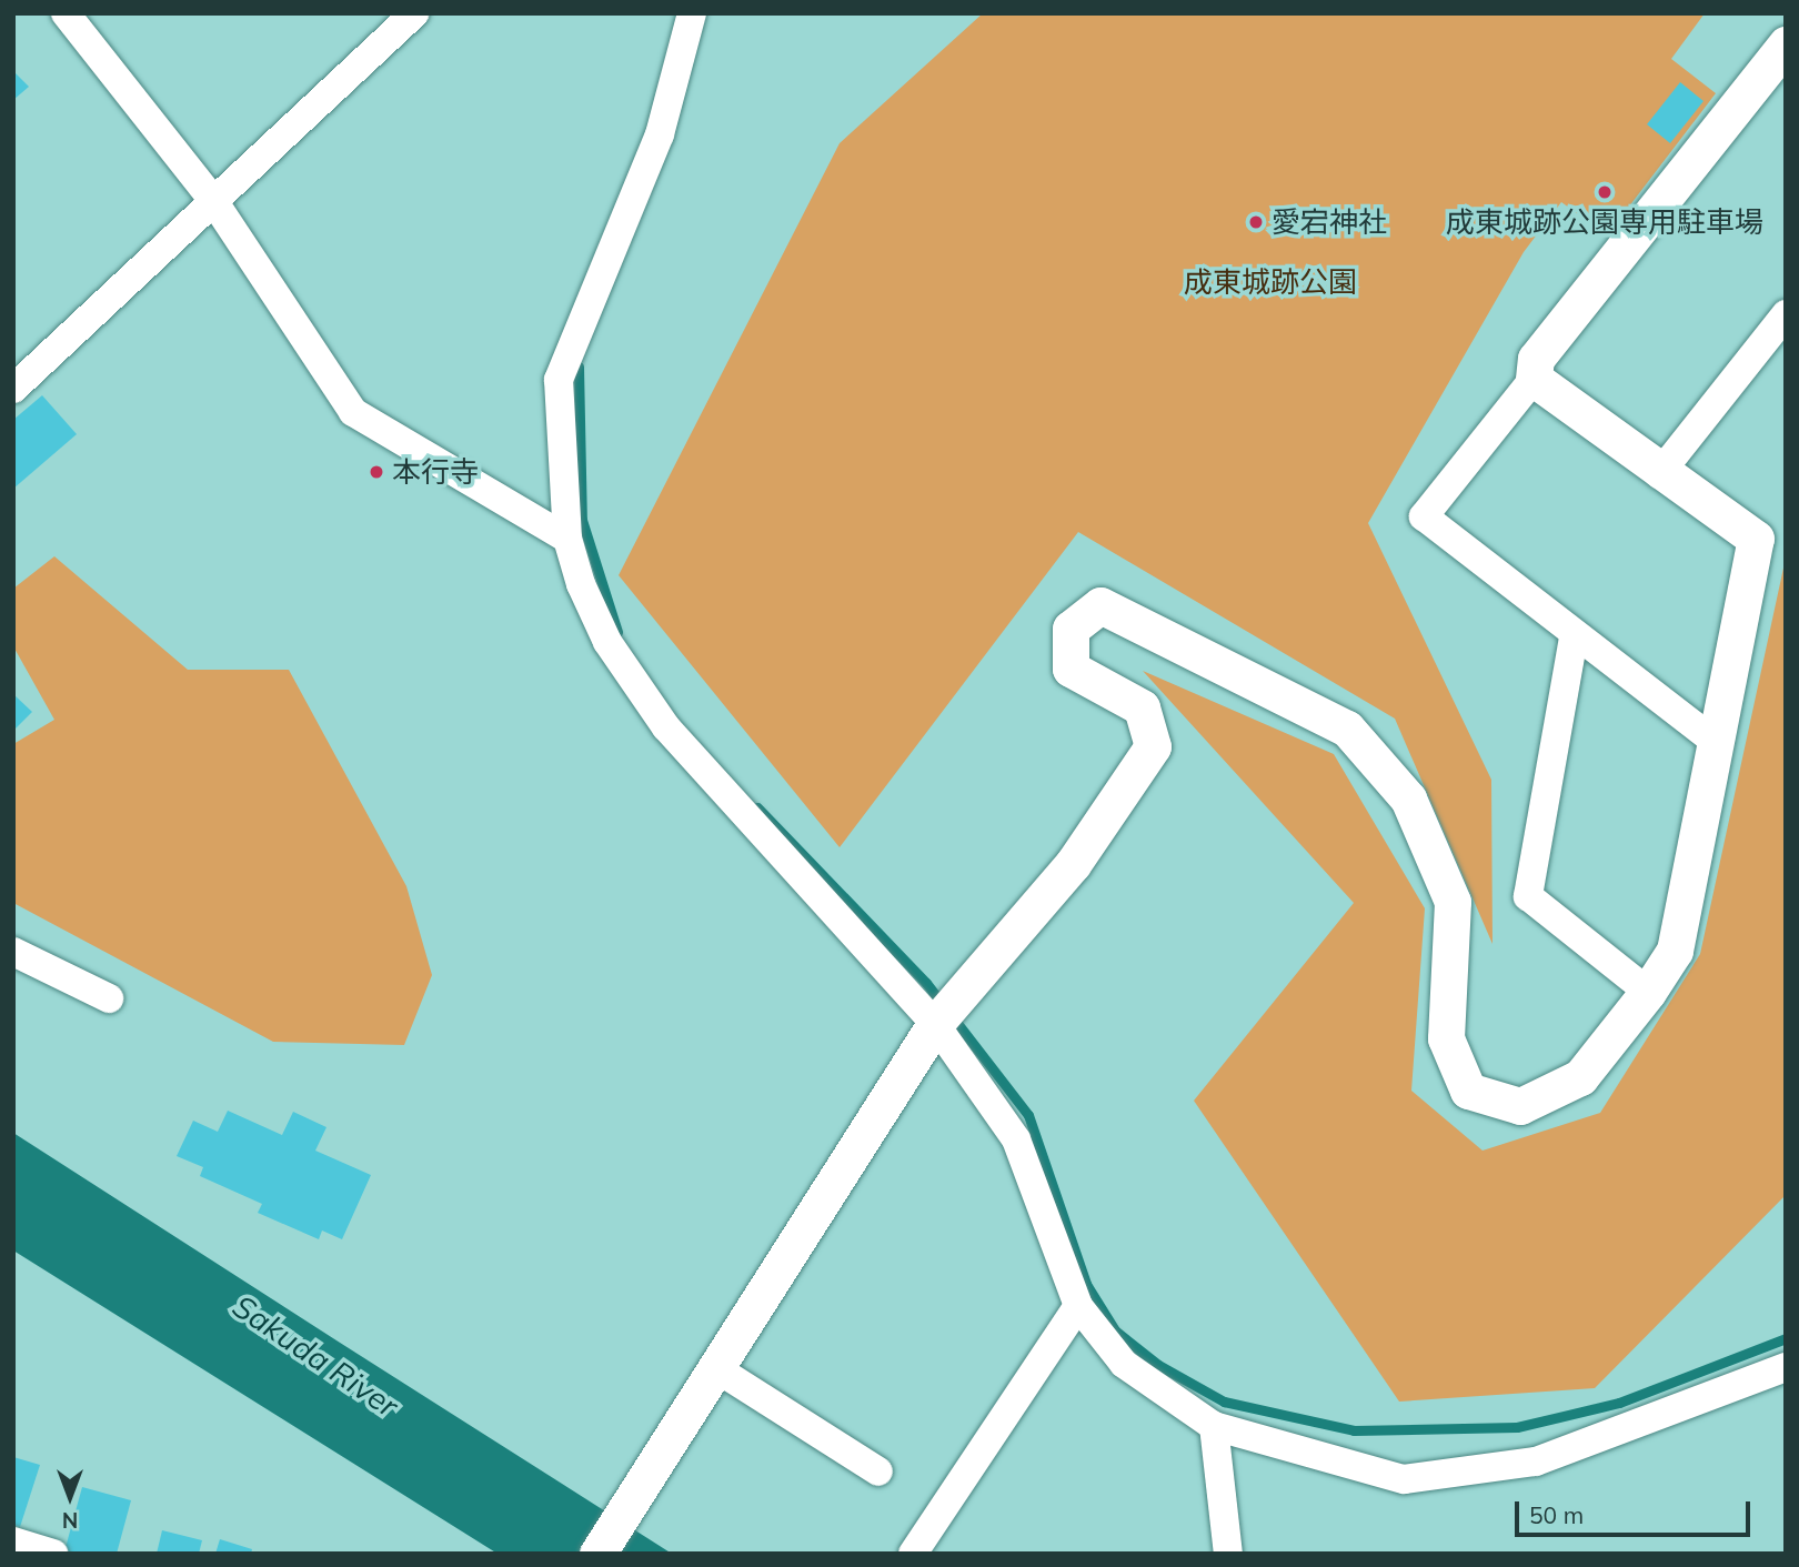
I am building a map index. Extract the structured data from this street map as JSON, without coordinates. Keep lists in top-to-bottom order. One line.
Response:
{"water":["Sakuda River"],"parks":["成東城跡公園"],"places":["成東城跡公園専用駐車場","愛宕神社","本行寺"],"scale_bar":"50 m","north":"bottom"}
